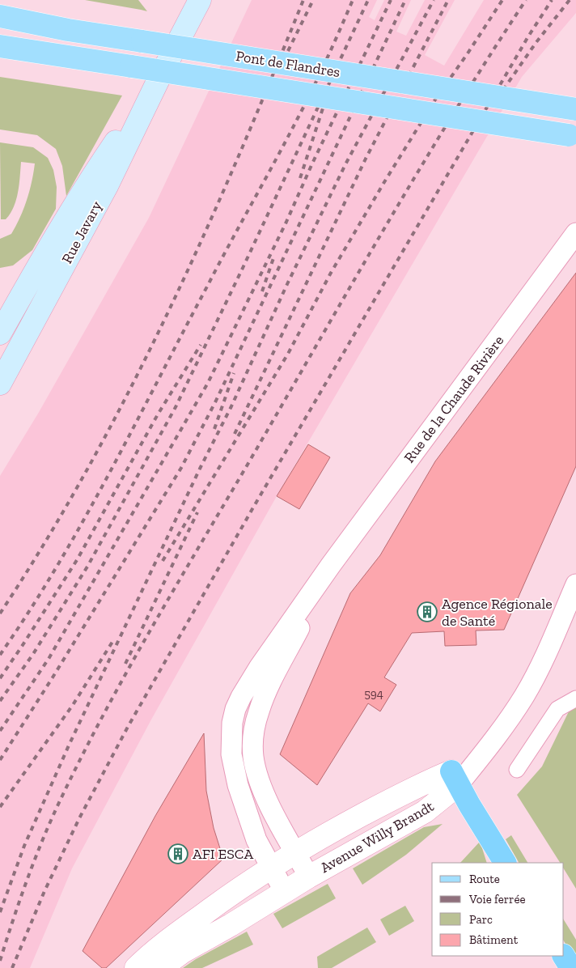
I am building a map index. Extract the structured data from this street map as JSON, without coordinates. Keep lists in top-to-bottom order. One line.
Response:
{"streets":{"main road":["Pont de Flandres","Rue Javary"],"street":["Rue de la Chaude Rivière","Avenue Willy Brandt"]},"crossings":[["Rue de la Chaude Rivière","Avenue Willy Brandt"]],"places":{"building":["Agence Régionale de Santé","AFI ESCA"]},"house_numbers":["594"],"legend":["Route","Voie ferrée","Parc","Bâtiment"]}
